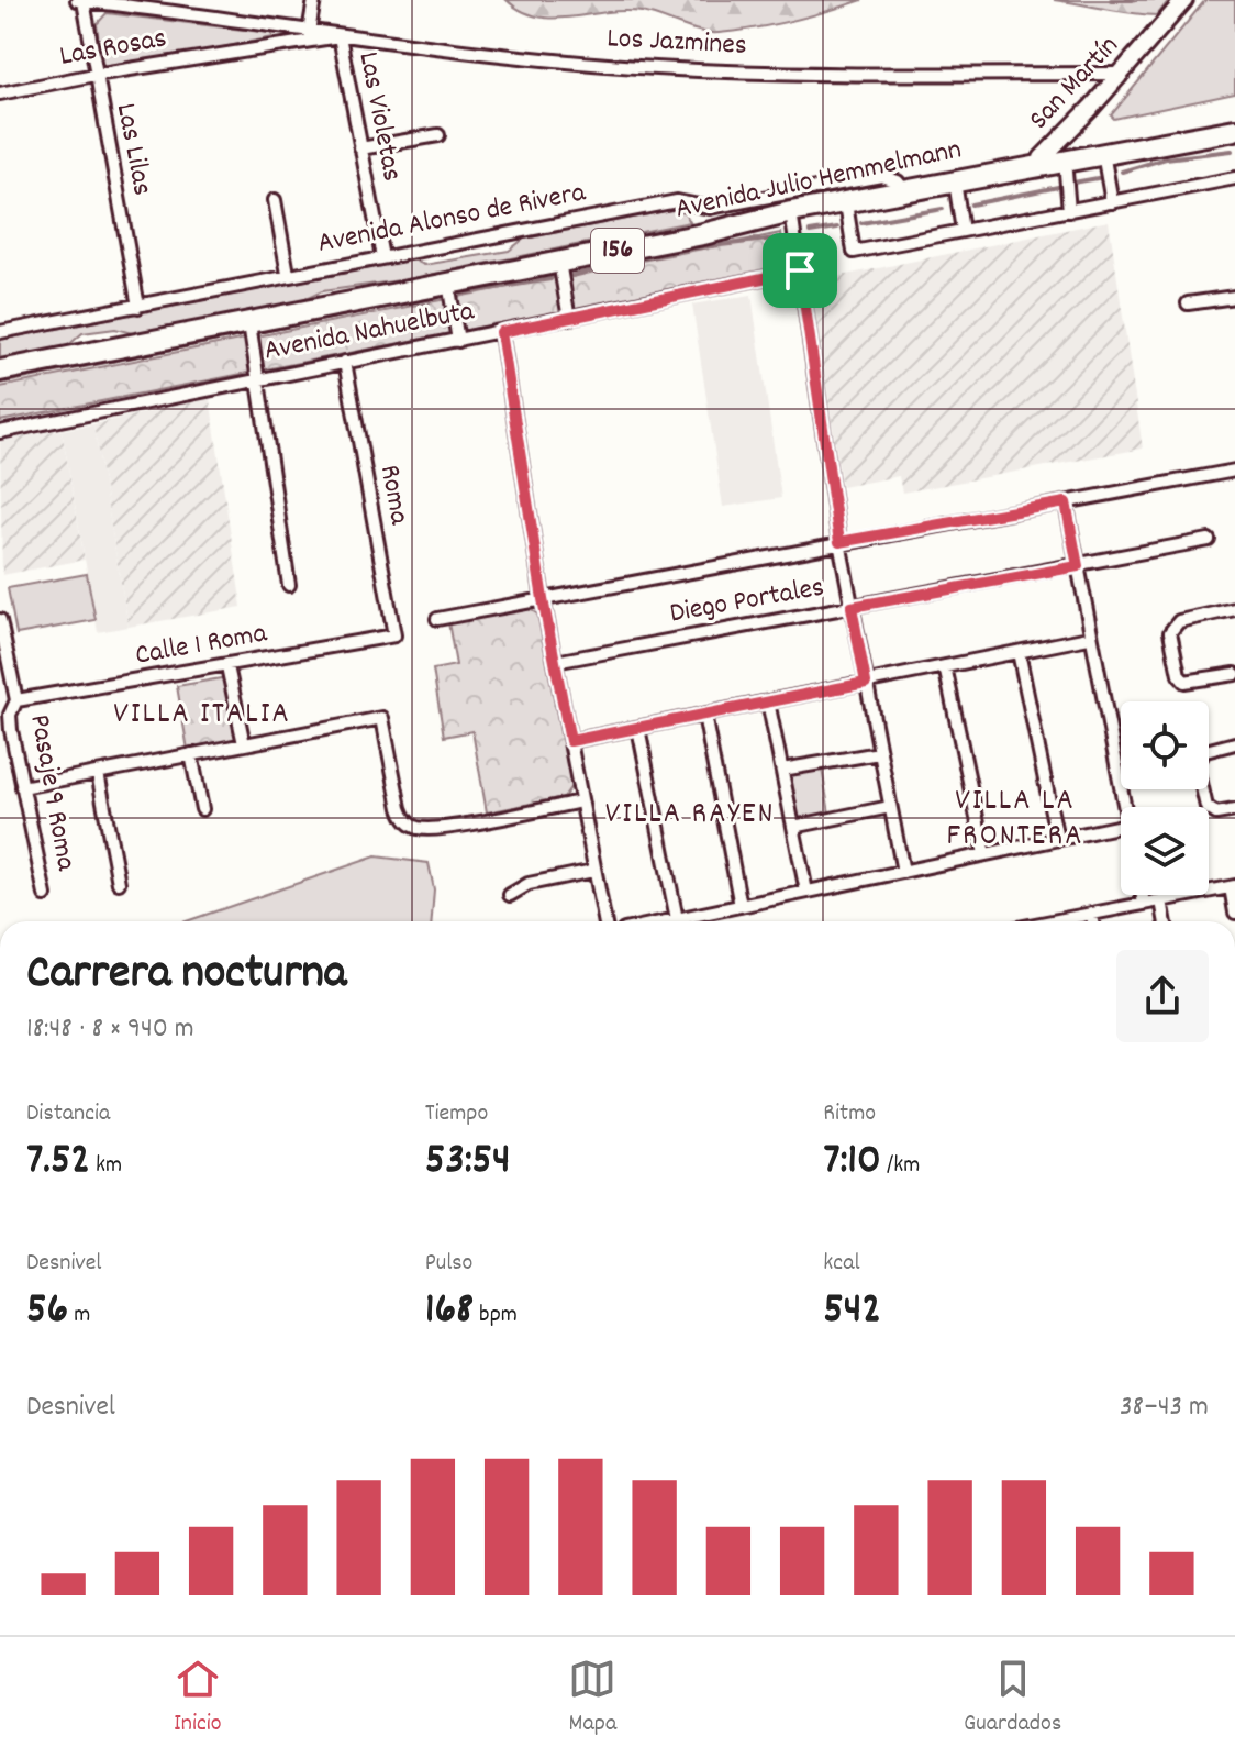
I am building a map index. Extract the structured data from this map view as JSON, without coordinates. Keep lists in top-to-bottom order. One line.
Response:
{"streets":{"highway":["Avenida Julio Hemmelmann","156"],"street":["Los Jazmines","Las Rosas","San Martín","Las Violetas","Las Lilas","Avenida Alonso de Rivera","Avenida Nahuelbuta","Roma","Diego Portales","Calle 1 Roma","Pasaje 9 Roma"]},"crossings":[["Los Jazmines","Las Rosas"],["Los Jazmines","San Martín"],["Los Jazmines","Las Violetas"],["Los Jazmines","Las Lilas"],["Las Rosas","Las Violetas"],["Las Rosas","Las Lilas"],["San Martín","Avenida Julio Hemmelmann"],["Las Violetas","Avenida Alonso de Rivera"],["Las Lilas","Avenida Alonso de Rivera"],["Avenida Julio Hemmelmann","Avenida Alonso de Rivera"],["Avenida Nahuelbuta","Roma"],["Roma","Calle 1 Roma"],["Calle 1 Roma","Pasaje 9 Roma"]],"districts":["VILLA ITALIA","VILLA LA FRONTERA","VILLA RAYEN"],"page":{"heading":["Carrera nocturna","18:48 · 8 × 940 m"],"stats":[["Distancia","7.52 km"],["Tiempo","53:54"],["Ritmo","7:10 /km"],["Desnivel","56 m"],["Pulso","168 bpm"],["kcal","542"]],"chart":["Desnivel","38–43 m"],"tabs":["Inicio","Mapa","Guardados"]}}
